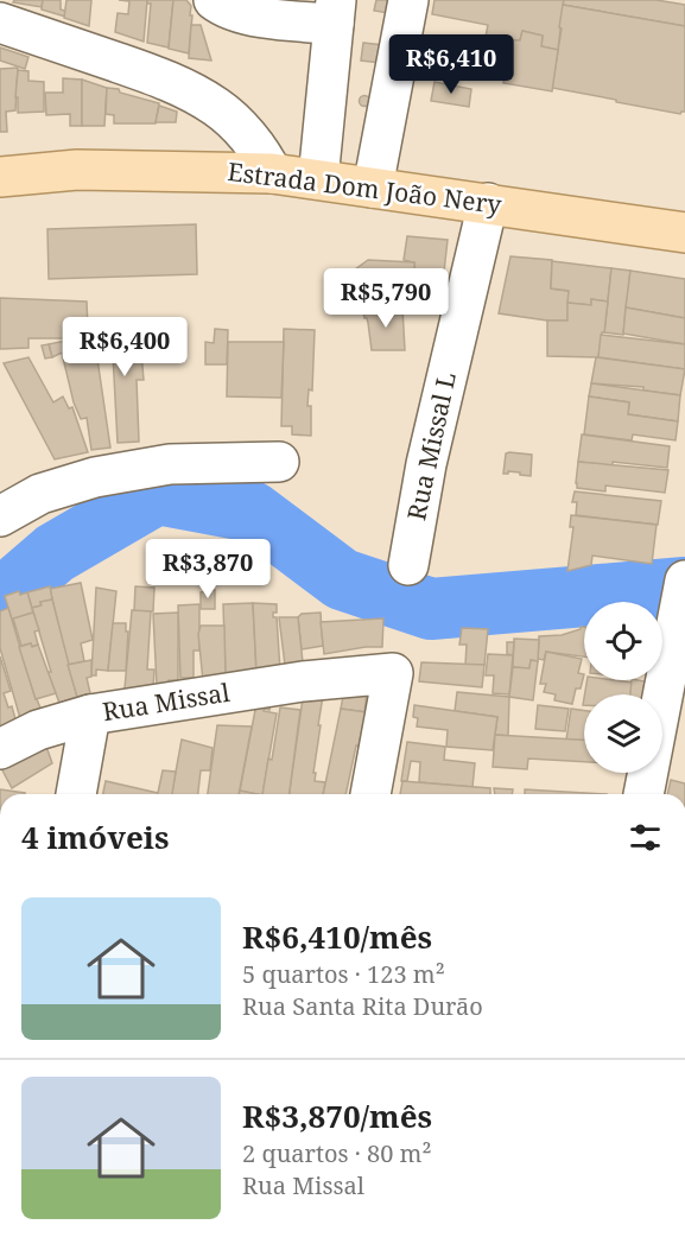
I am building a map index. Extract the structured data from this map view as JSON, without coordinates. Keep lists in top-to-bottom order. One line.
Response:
{"streets":{"main road":["Estrada Dom João Nery"],"street":["Rua Missal L","Rua Missal"]},"crossings":[["Estrada Dom João Nery","Rua Missal L"]],"page":{"price":["R$6,410","R$5,790","R$6,400","R$3,870"],"heading":"4 imóveis","list":[{"name":"R$6,410/mês","note":"5 quartos · 123 m² · Rua Santa Rita Durão"},{"name":"R$3,870/mês","note":"2 quartos · 80 m² · Rua Missal"}]}}
